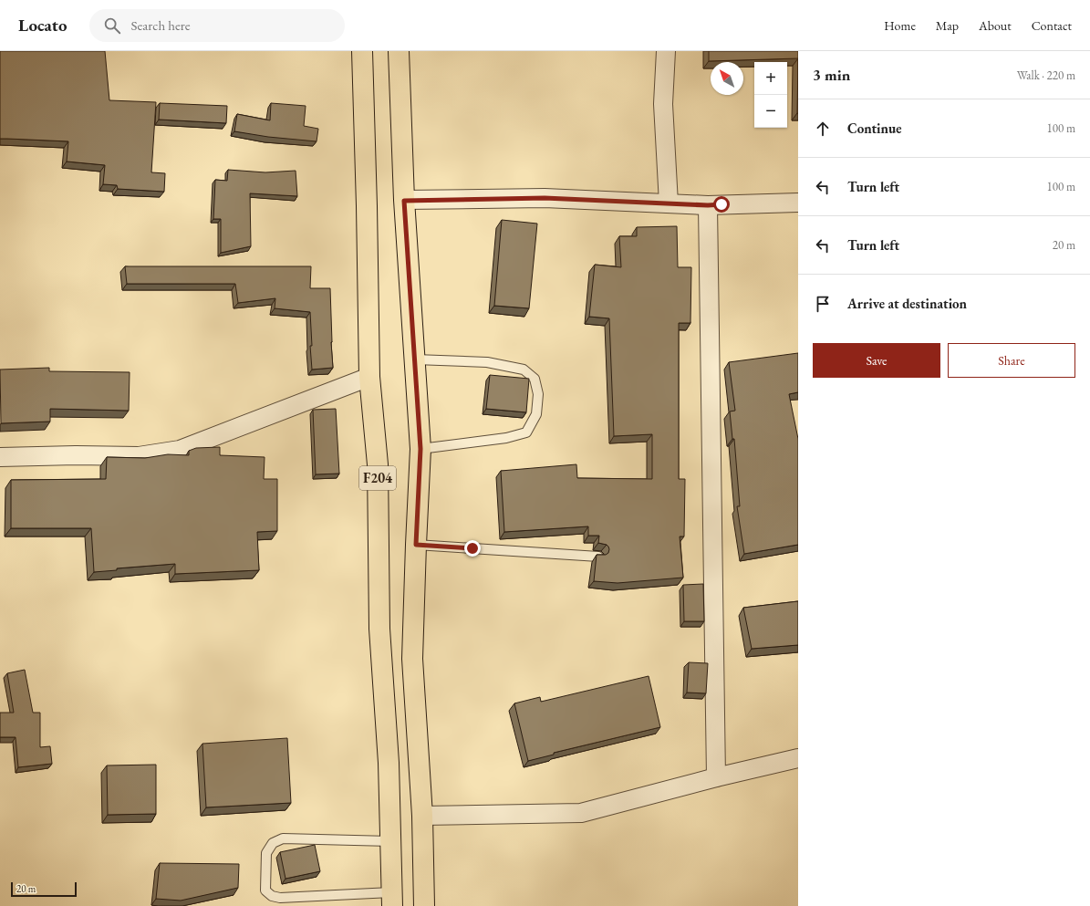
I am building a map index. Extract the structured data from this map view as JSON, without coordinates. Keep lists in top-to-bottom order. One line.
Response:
{"streets":{"main road":["F204"]},"scale_bar":"20 m","north":"top left","page":{"header":"Locato","search":"Search here","nav":["Home","Map","About","Contact"],"heading":["3 min","Walk · 220 m"],"map_buttons":["+","−"],"list":[["Continue","100 m"],["Turn left","100 m"],["Turn left","20 m"],"Arrive at destination"],"buttons":["Save","Share"],"scale":"20 m"}}
